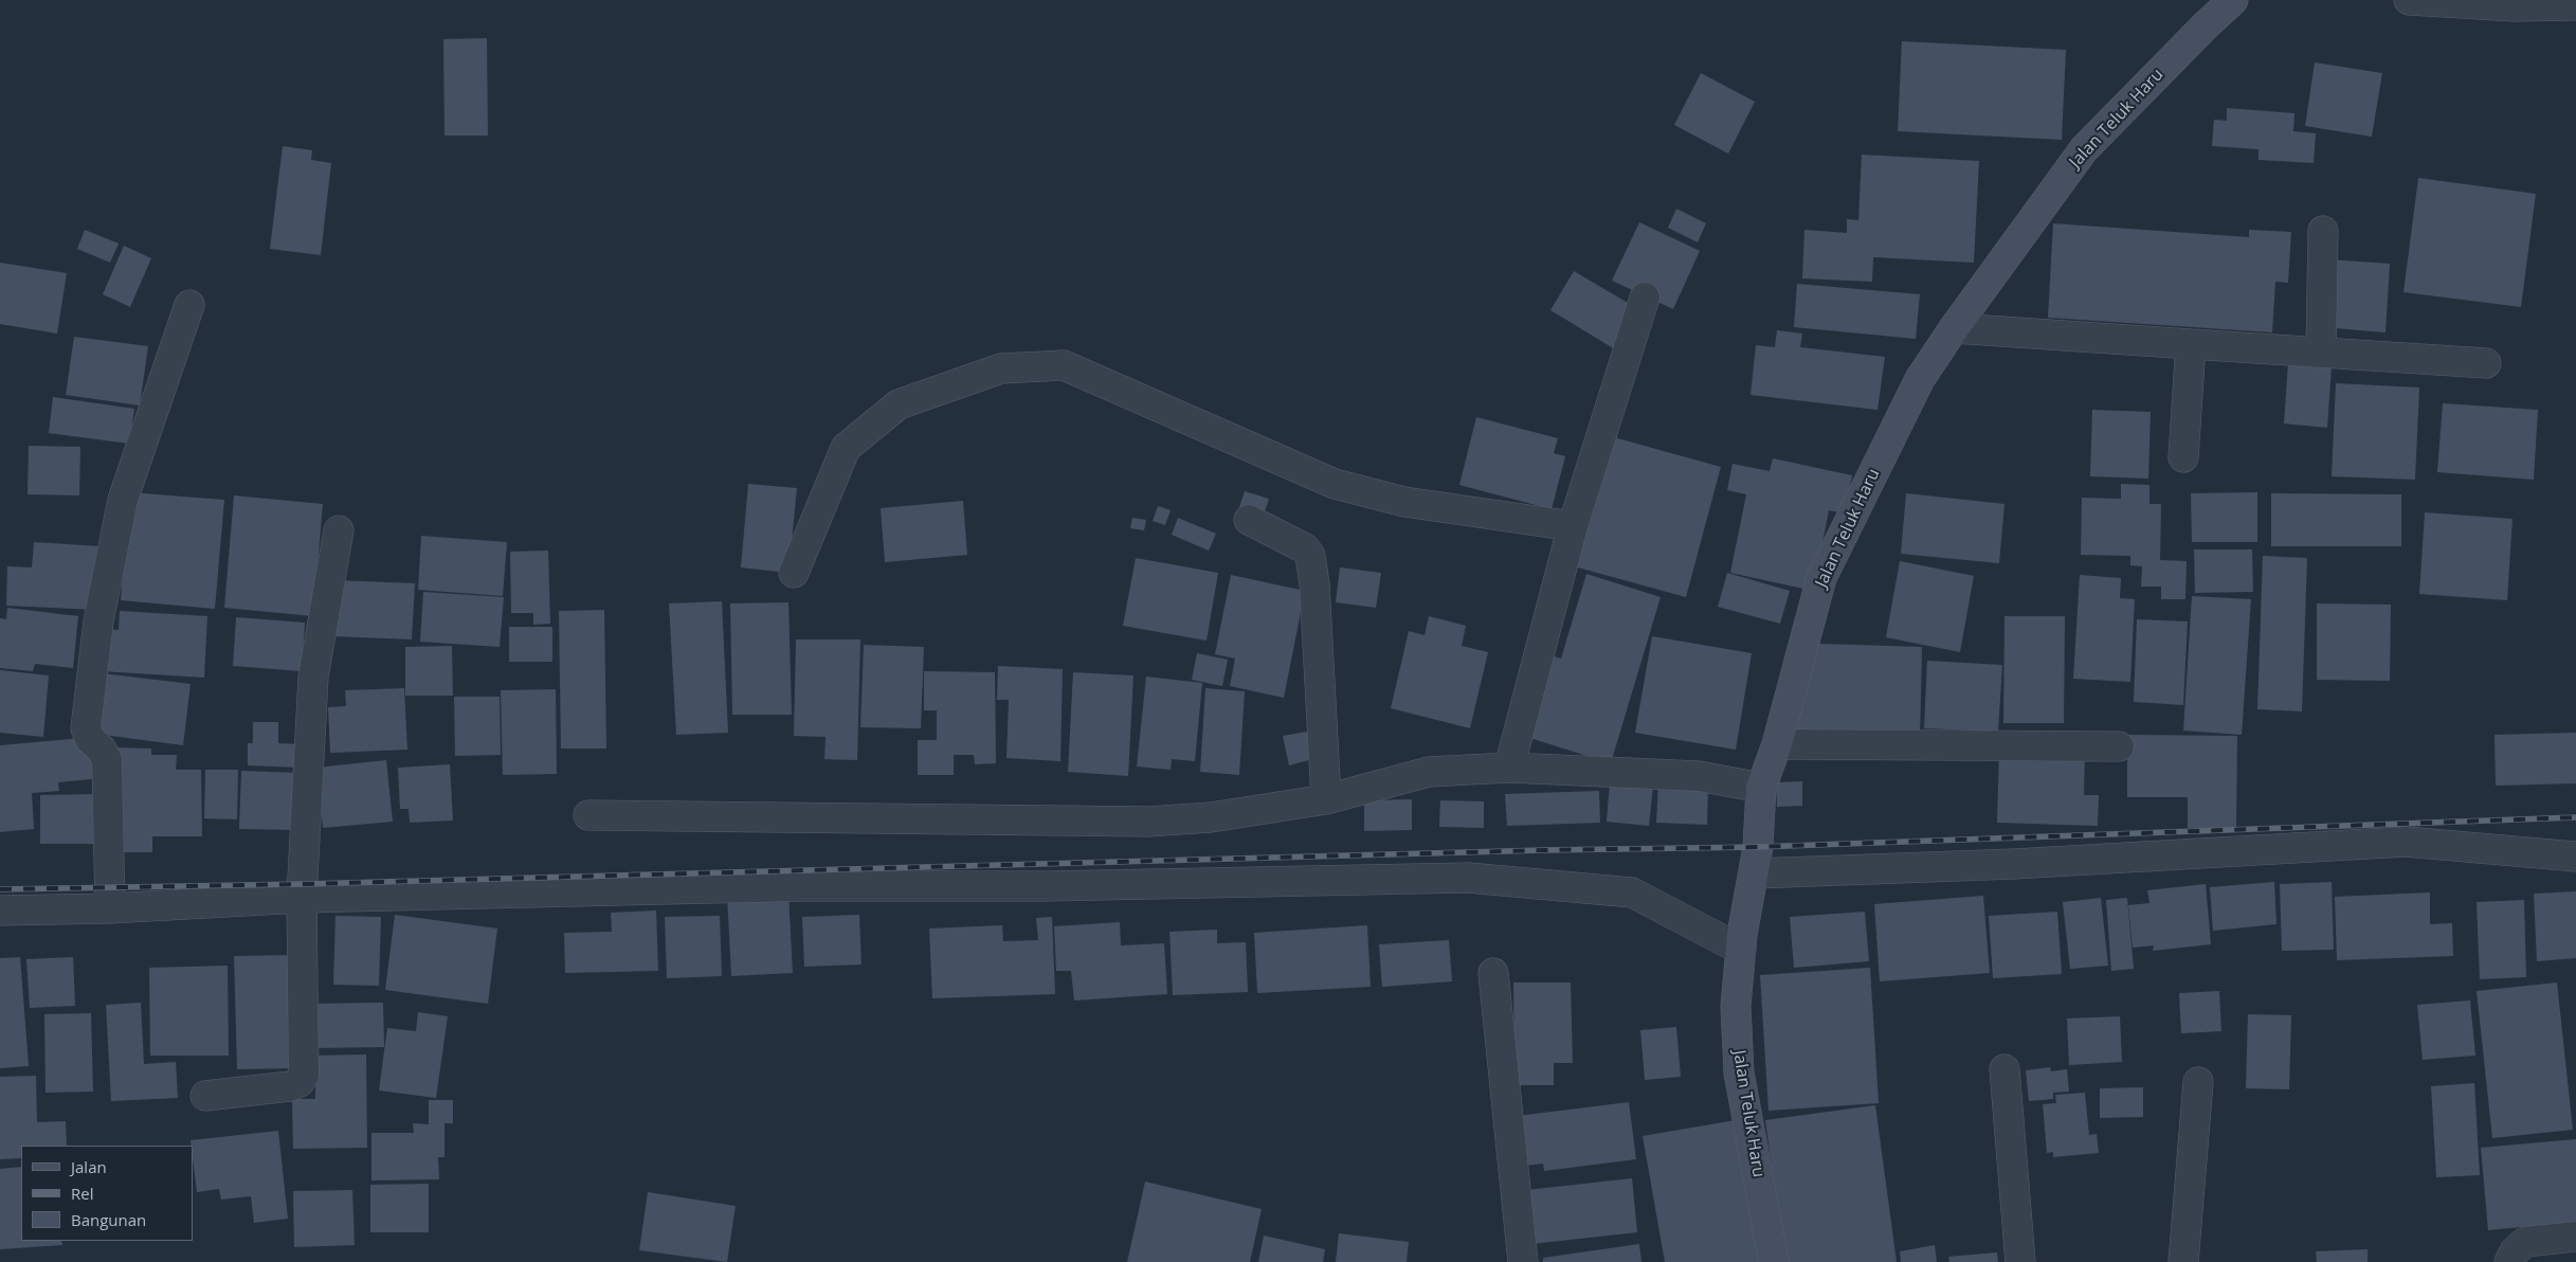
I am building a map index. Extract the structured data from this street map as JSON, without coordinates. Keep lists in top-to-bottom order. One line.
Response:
{"streets":{"street":["Jalan Teluk Haru"]},"legend":["Jalan","Rel","Bangunan"]}
